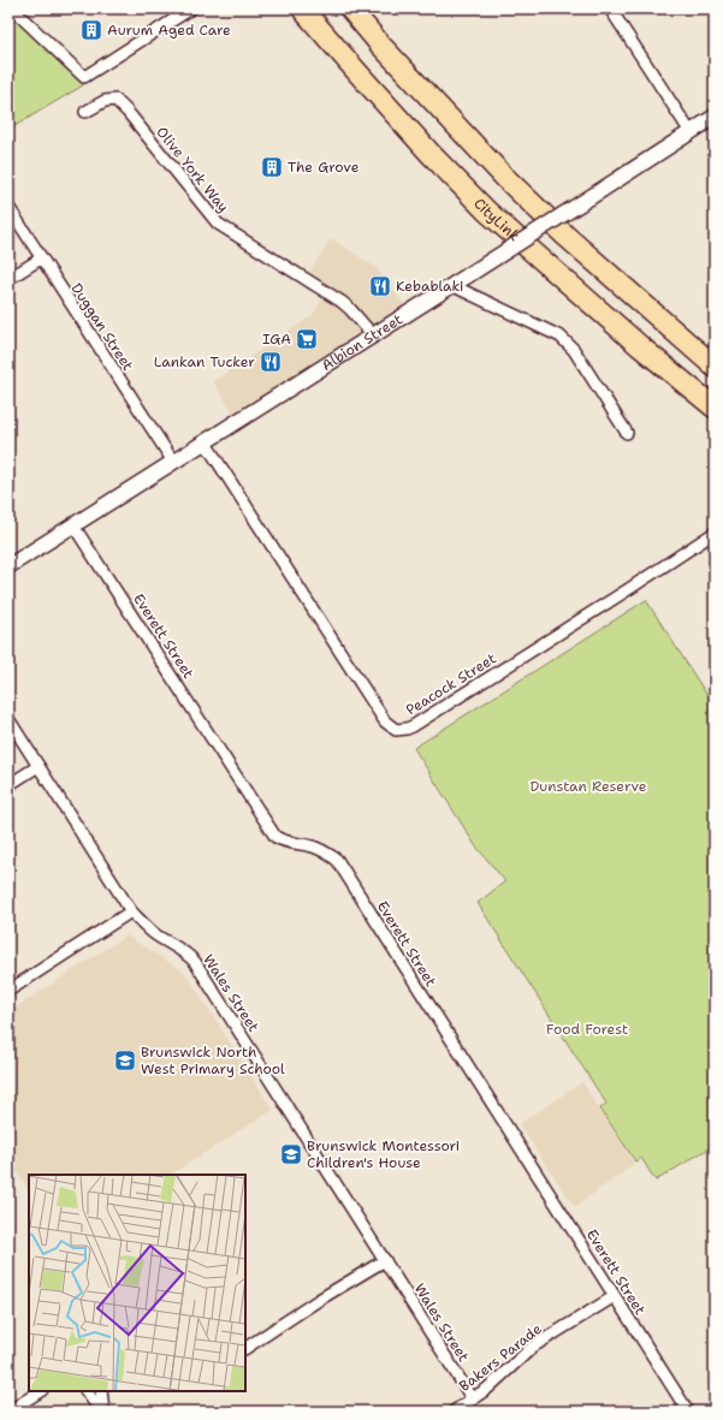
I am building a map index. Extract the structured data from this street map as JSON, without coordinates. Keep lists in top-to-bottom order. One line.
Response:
{"streets":{"highway":["CityLink"],"street":["Olive York Way","Duggan Street","Albion Street","Everett Street","Peacock Street","Wales Street","Bakers Parade"]},"crossings":[["Olive York Way","Albion Street"],["Duggan Street","Albion Street"],["Albion Street","Everett Street"],["Albion Street","Peacock Street"],["Everett Street","Bakers Parade"],["Wales Street","Bakers Parade"]],"parks":["Dunstan Reserve","Food Forest"],"places":{"building":["Aurum Aged Care","The Grove"],"restaurant":["Kebablaki","Lankan Tucker"],"supermarket":["IGA"],"school or university":["Brunswick North West Primary School","Brunswick Montessori Children's House"]}}
